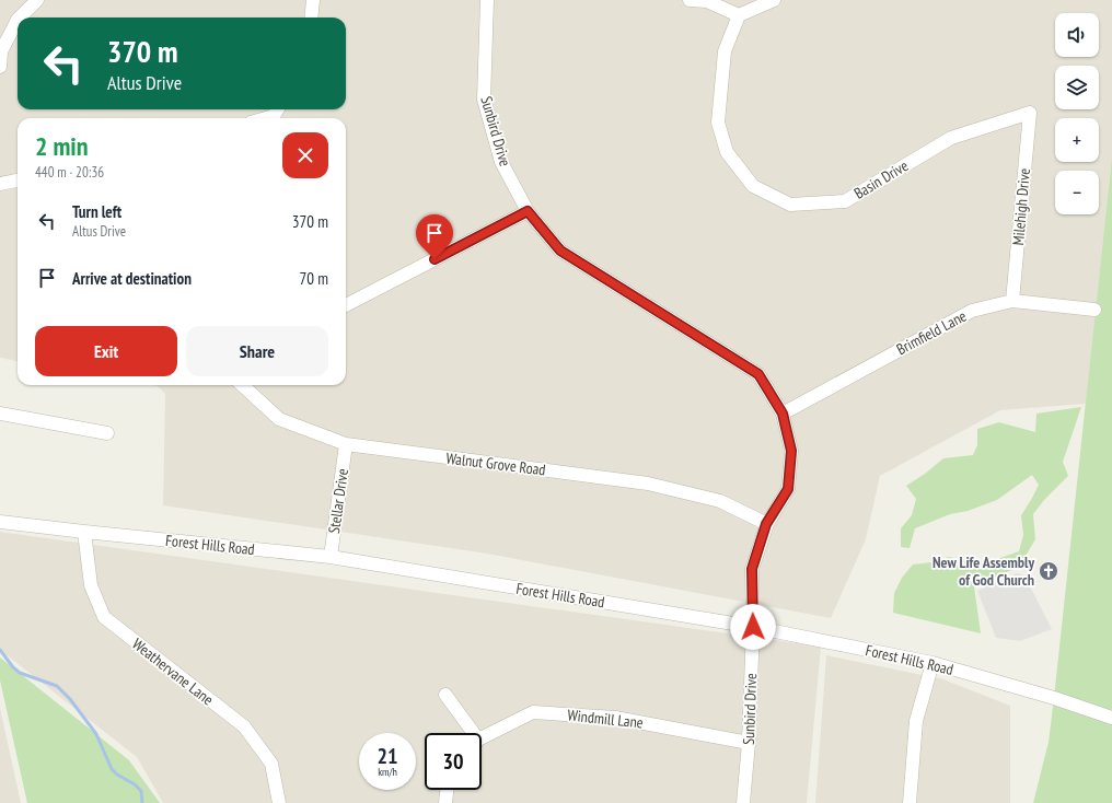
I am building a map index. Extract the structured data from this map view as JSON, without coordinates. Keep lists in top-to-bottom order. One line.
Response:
{"streets":{"street":["Sunbird Drive","Basin Drive","Milehigh Drive","Brimfield Lane","Walnut Grove Road","Stellar Drive","Forest Hills Road","Weathervane Lane","Windmill Lane"]},"crossings":[["Sunbird Drive","Brimfield Lane"],["Sunbird Drive","Walnut Grove Road"],["Sunbird Drive","Forest Hills Road"],["Sunbird Drive","Windmill Lane"],["Basin Drive","Milehigh Drive"],["Milehigh Drive","Brimfield Lane"],["Walnut Grove Road","Stellar Drive"],["Stellar Drive","Forest Hills Road"],["Forest Hills Road","Weathervane Lane"]],"places":{"church":["New Life Assembly of God Church"]},"page":{"map_buttons":["+","−"],"turn":["370 m","Altus Drive"],"heading":["2 min","440 m · 20:36"],"list":[{"name":"Turn left","note":"Altus Drive","value":"370 m"},{"name":"Arrive at destination","value":"70 m"}],"buttons":["Exit","Share"],"speed":"21 km/h","limit":"30"}}
